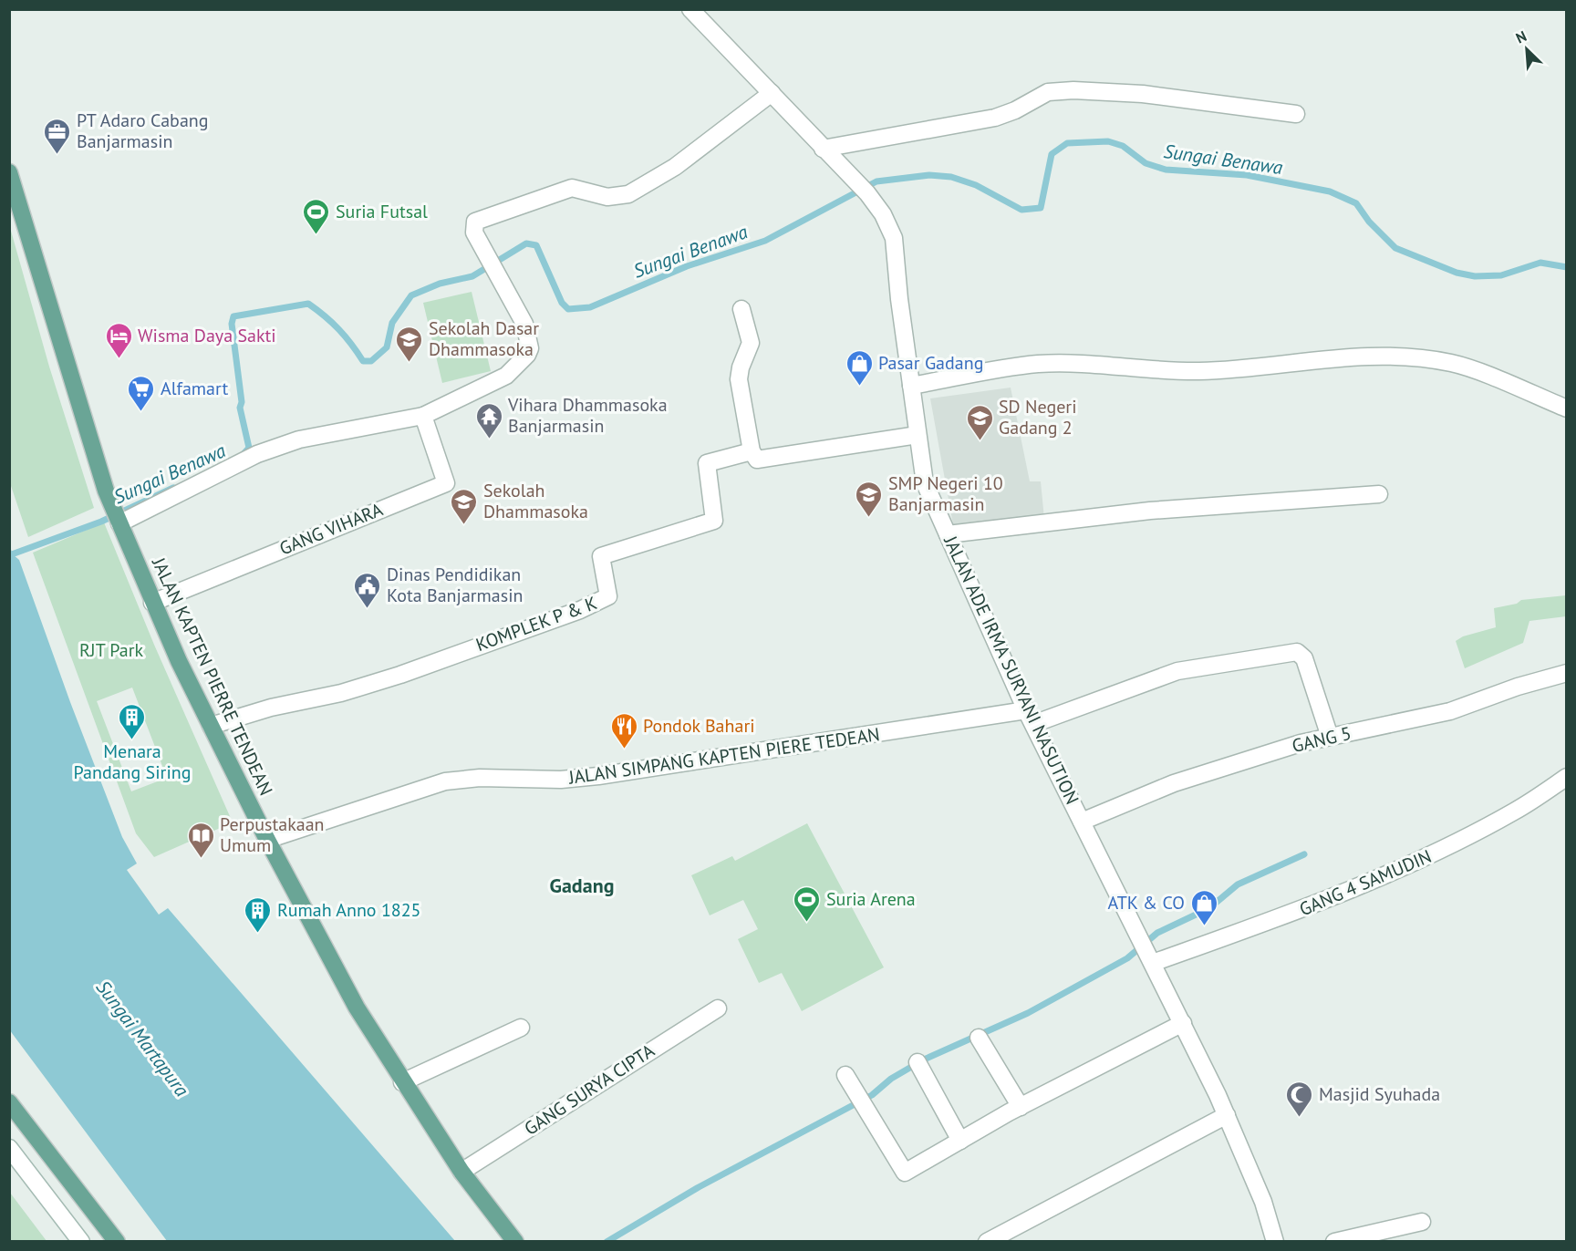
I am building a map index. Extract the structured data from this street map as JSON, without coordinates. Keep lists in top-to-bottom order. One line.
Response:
{"streets":{"main road":["JALAN KAPTEN PIERRE TENDEAN"],"street":["GANG VIHARA","KOMPLEK P & K","JALAN ADE IRMA SURYANI NASUTION","GANG 5","JALAN SIMPANG KAPTEN PIERE TEDEAN","GANG 4 SAMUDIN","GANG SURYA CIPTA"]},"crossings":[["GANG VIHARA","JALAN KAPTEN PIERRE TENDEAN"],["KOMPLEK P & K","JALAN KAPTEN PIERRE TENDEAN"],["JALAN ADE IRMA SURYANI NASUTION","GANG 5"],["JALAN ADE IRMA SURYANI NASUTION","JALAN SIMPANG KAPTEN PIERE TEDEAN"],["JALAN ADE IRMA SURYANI NASUTION","GANG 4 SAMUDIN"],["JALAN KAPTEN PIERRE TENDEAN","JALAN SIMPANG KAPTEN PIERE TEDEAN"],["JALAN KAPTEN PIERRE TENDEAN","GANG SURYA CIPTA"],["GANG 5","JALAN SIMPANG KAPTEN PIERE TEDEAN"]],"districts":["Gadang"],"water":["Sungai Benawa","Sungai Martapura"],"parks":["RJT Park"],"places":{"office":["PT Adaro Cabang Banjarmasin"],"sports":["Suria Futsal","Suria Arena"],"hotel":["Wisma Daya Sakti"],"school or university":["Sekolah Dasar Dhammasoka","SD Negeri Gadang 2","SMP Negeri 10 Banjarmasin","Sekolah Dhammasoka"],"shop":["Pasar Gadang","ATK & CO"],"supermarket":["Alfamart"],"temple":["Vihara Dhammasoka Banjarmasin"],"public building":["Dinas Pendidikan Kota Banjarmasin"],"building":["Menara Pandang Siring","Rumah Anno 1825"],"restaurant":["Pondok Bahari"],"library":["Perpustakaan Umum"],"mosque":["Masjid Syuhada"]},"north":"top left"}
